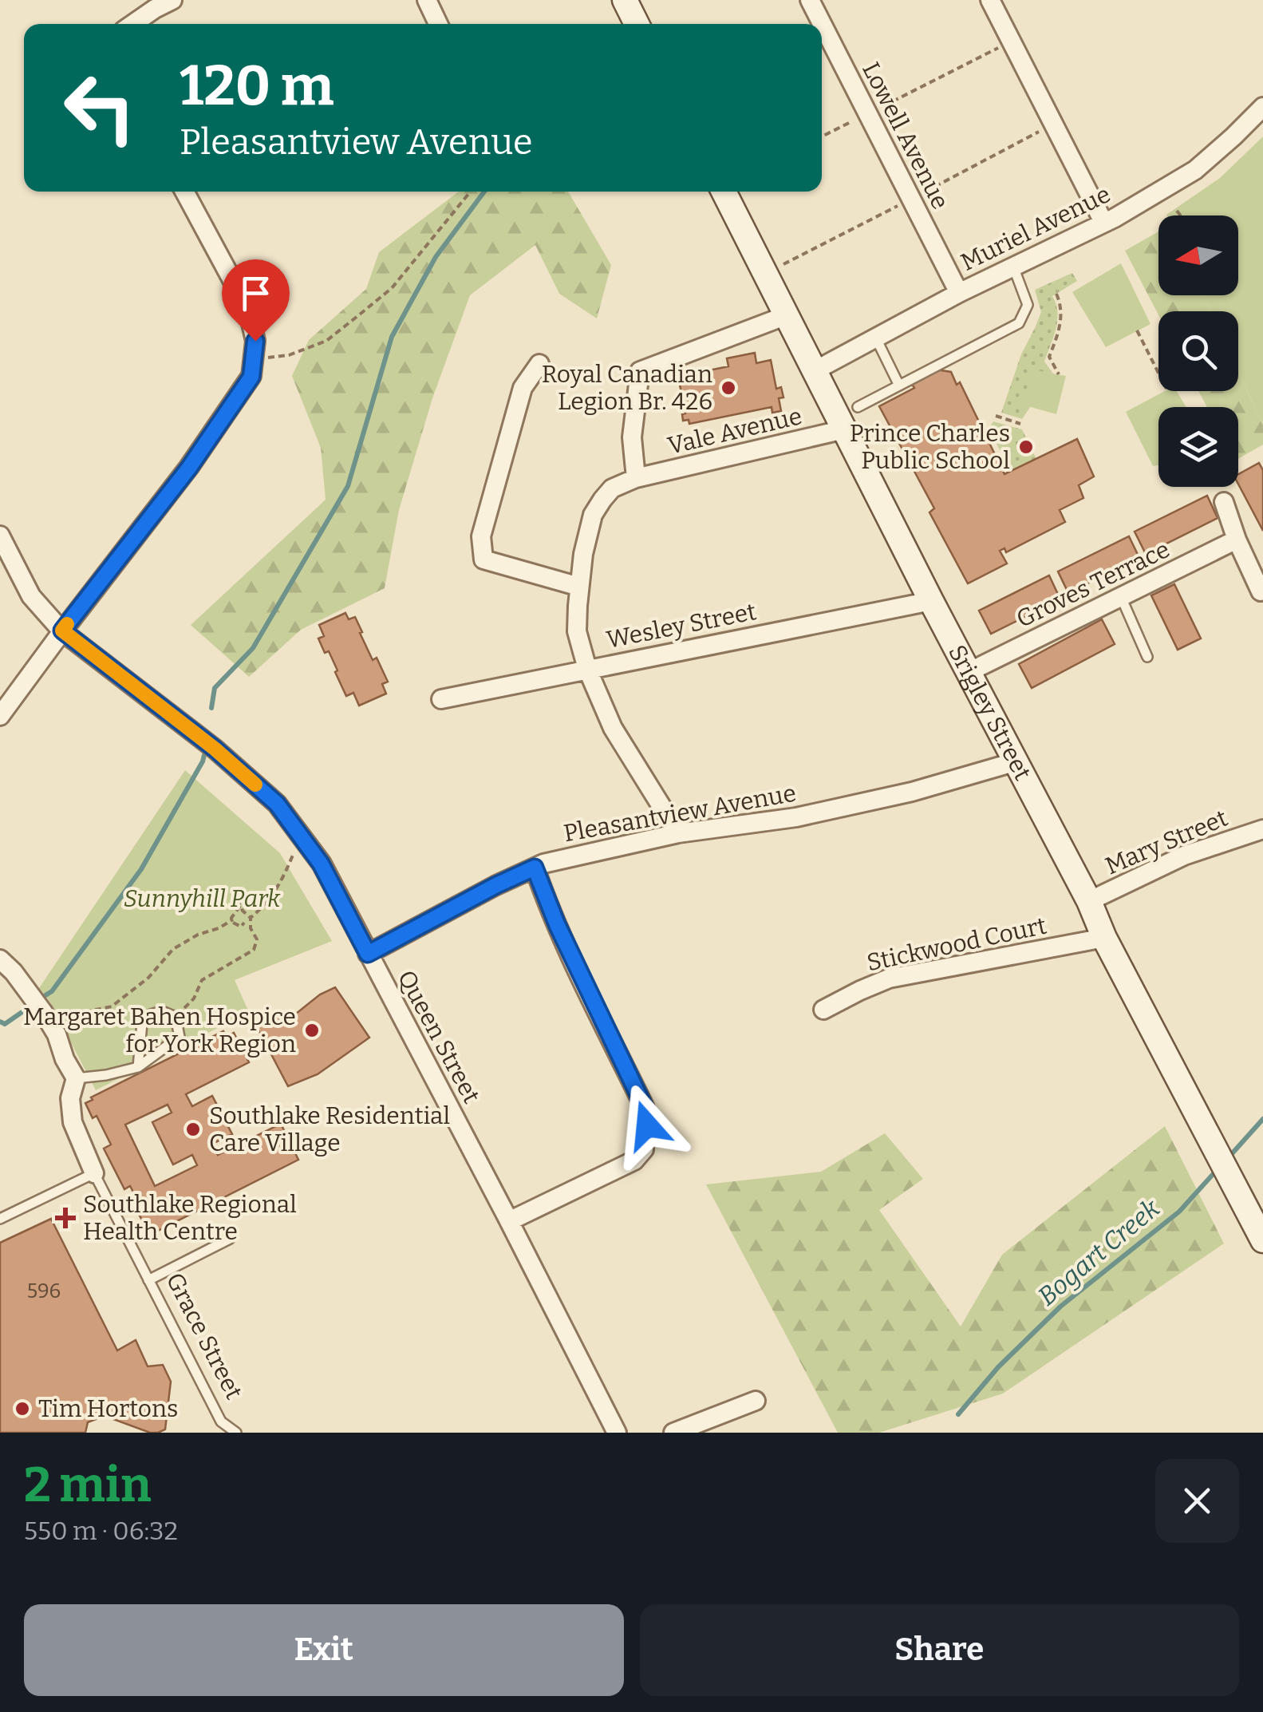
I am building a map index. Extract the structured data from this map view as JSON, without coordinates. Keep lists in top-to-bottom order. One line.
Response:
{"streets":{"street":["Lowell Avenue","Muriel Avenue","Vale Avenue","Groves Terrace","Wesley Street","Srigley Street","Pleasantview Avenue","Mary Street","Stickwood Court","Queen Street","Grace Street"]},"crossings":[["Lowell Avenue","Muriel Avenue"],["Muriel Avenue","Srigley Street"],["Vale Avenue","Wesley Street"],["Vale Avenue","Srigley Street"],["Vale Avenue","Pleasantview Avenue"],["Groves Terrace","Srigley Street"],["Wesley Street","Srigley Street"],["Srigley Street","Pleasantview Avenue"],["Srigley Street","Mary Street"],["Srigley Street","Stickwood Court"],["Pleasantview Avenue","Queen Street"]],"water":["Bogart Creek"],"parks":["Sunnyhill Park"],"places":{"other":["Royal Canadian Legion Br. 426","Prince Charles Public School","Margaret Bahen Hospice for York Region","Southlake Residential Care Village","Tim Hortons"],"health":["Southlake Regional Health Centre"]},"house_numbers":["596"],"north":"left","page":{"turn":["120 m","Pleasantview Avenue"],"heading":["2 min","550 m · 06:32"],"buttons":["Exit","Share"]}}
